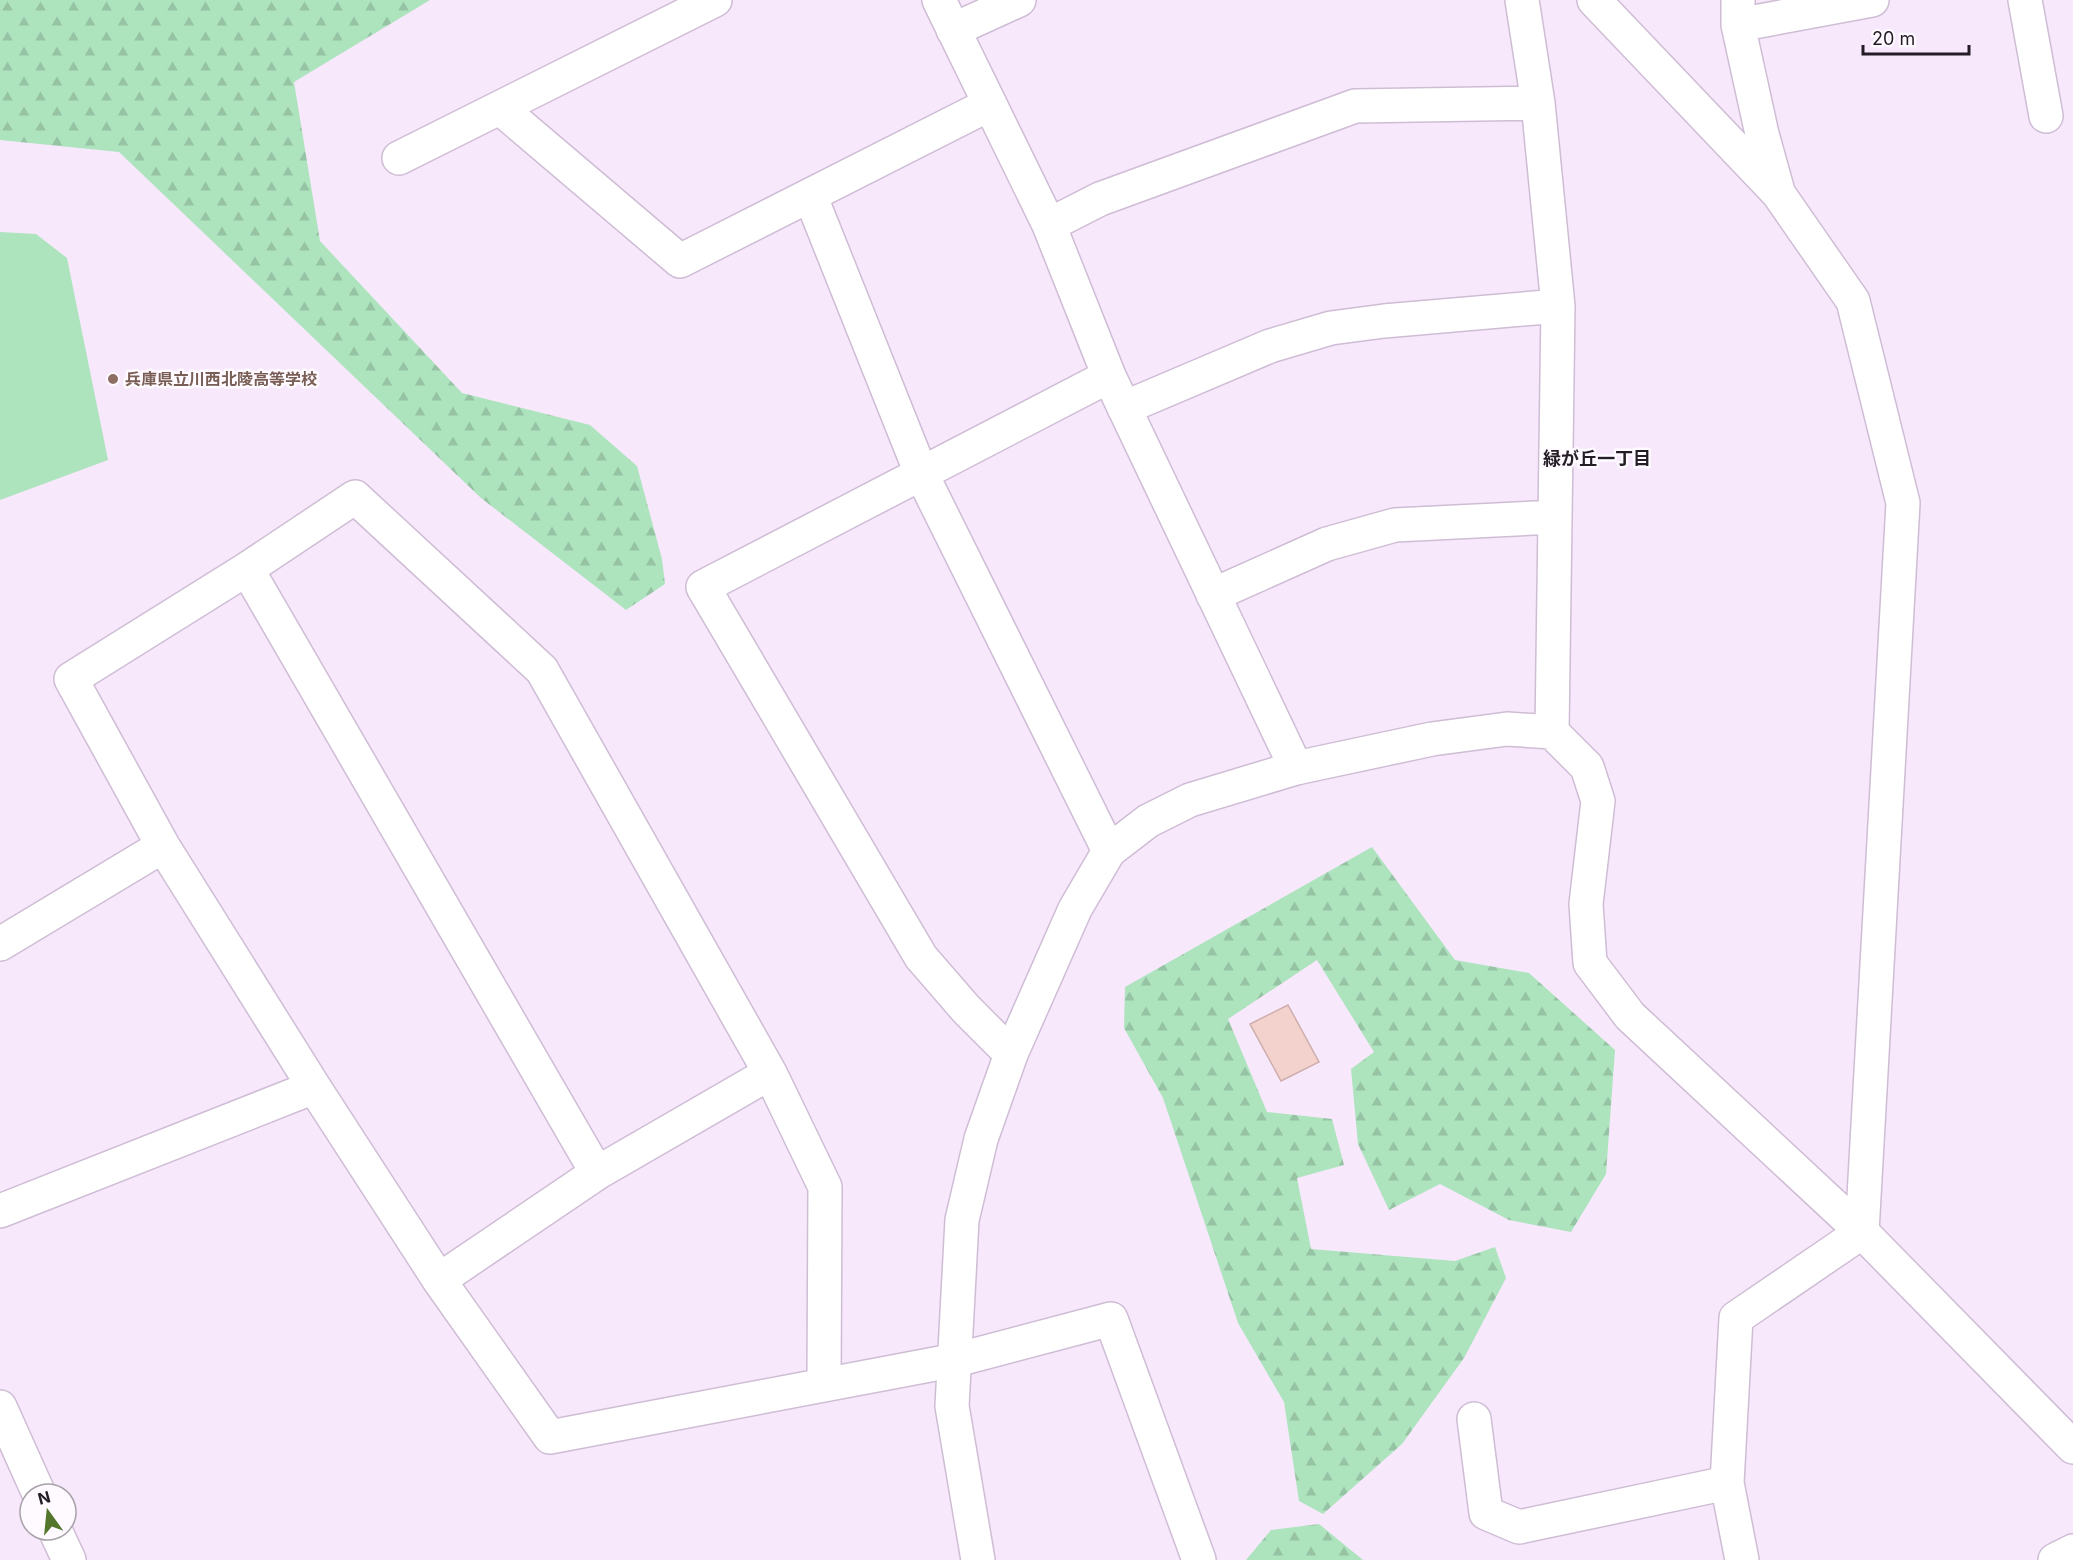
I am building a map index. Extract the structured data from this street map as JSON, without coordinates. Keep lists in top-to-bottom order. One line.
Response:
{"districts":["緑が丘一丁目"],"places":["兵庫県立川西北陵高等学校"],"scale_bar":"20 m","north":"top"}
